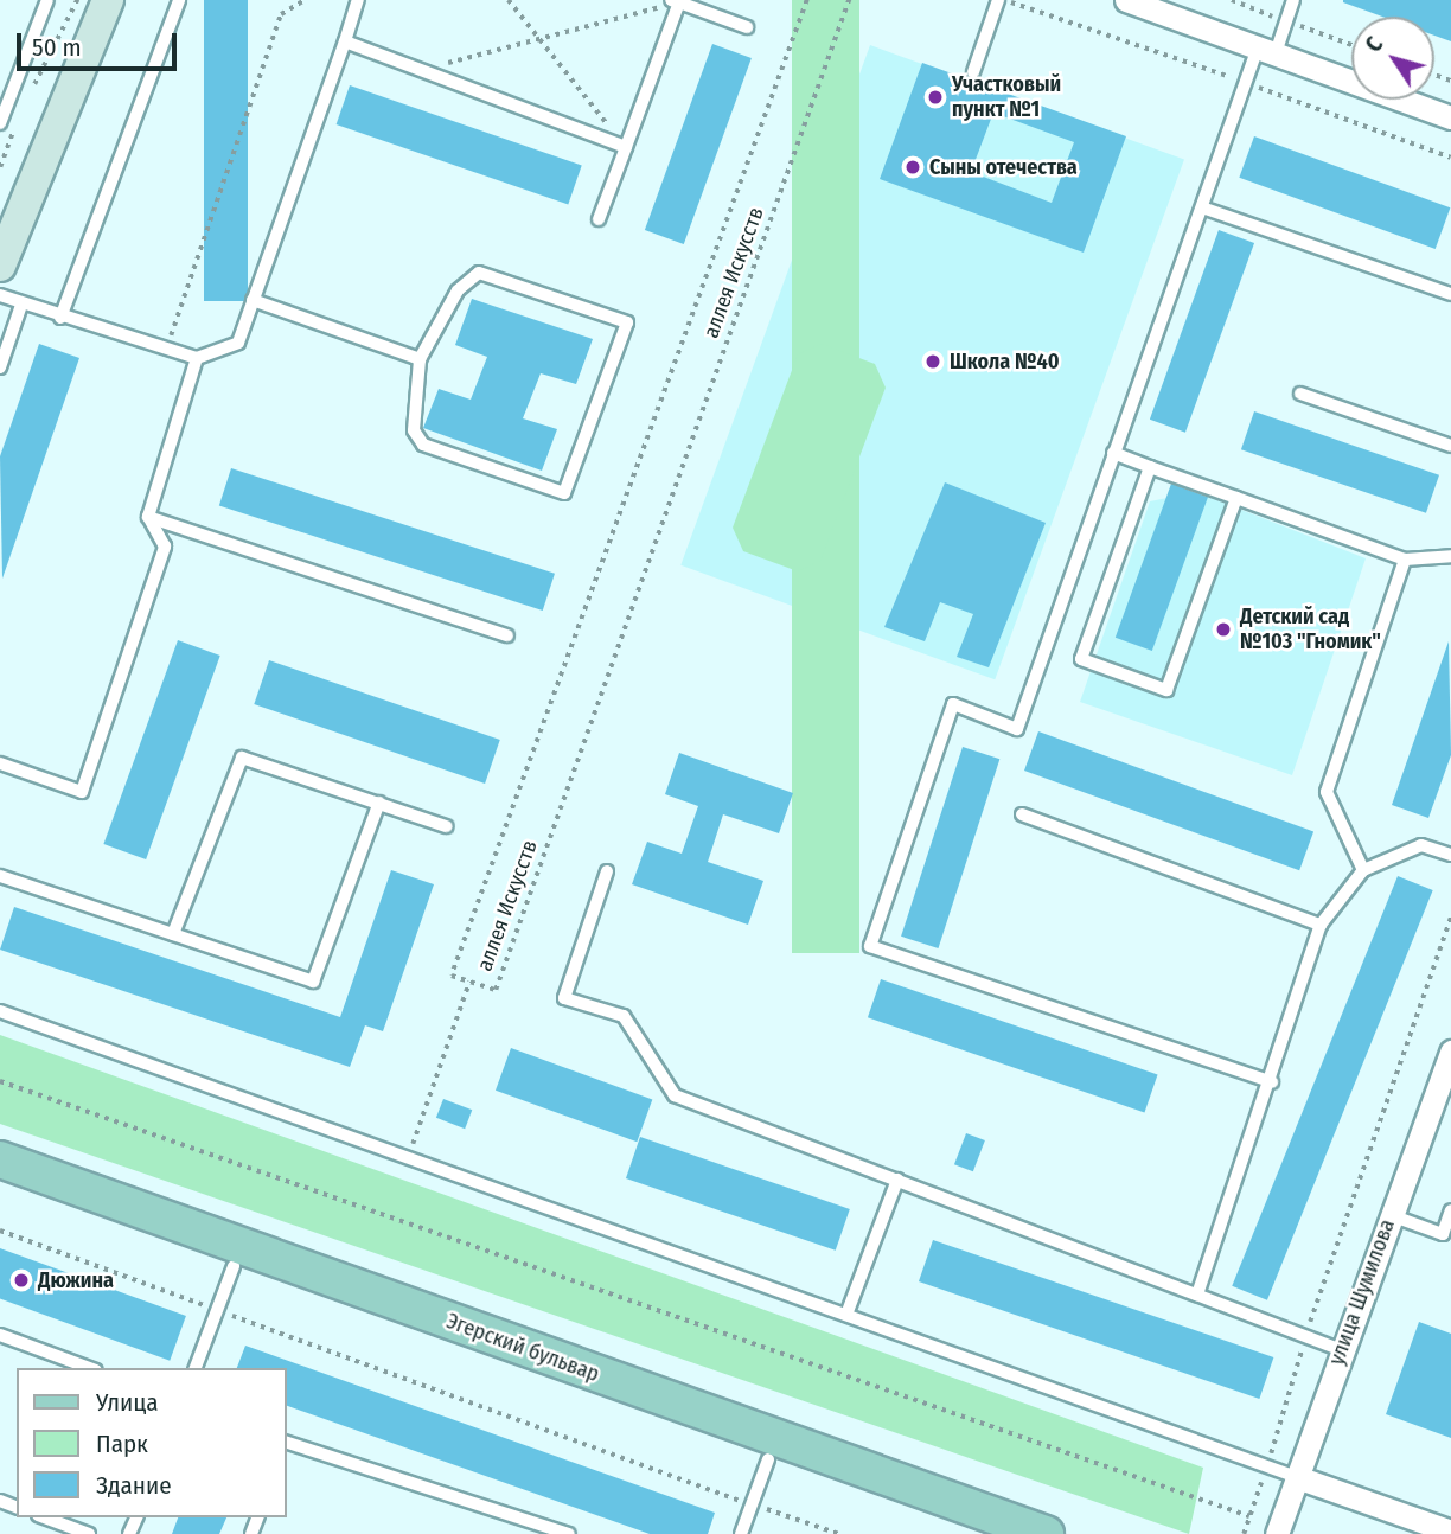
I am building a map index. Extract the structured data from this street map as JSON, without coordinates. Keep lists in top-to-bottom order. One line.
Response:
{"streets":{"main road":["Эгерский бульвар"],"street":["улица Шумилова"],"path":["аллея Искусств"]},"places":["Участковый пункт №1","Сыны отечества","Школа №40","Детский сад №103 \"Гномик\"","Дюжина"],"legend":["Улица","Парк","Здание"],"scale_bar":"50 m","north":"top left"}
